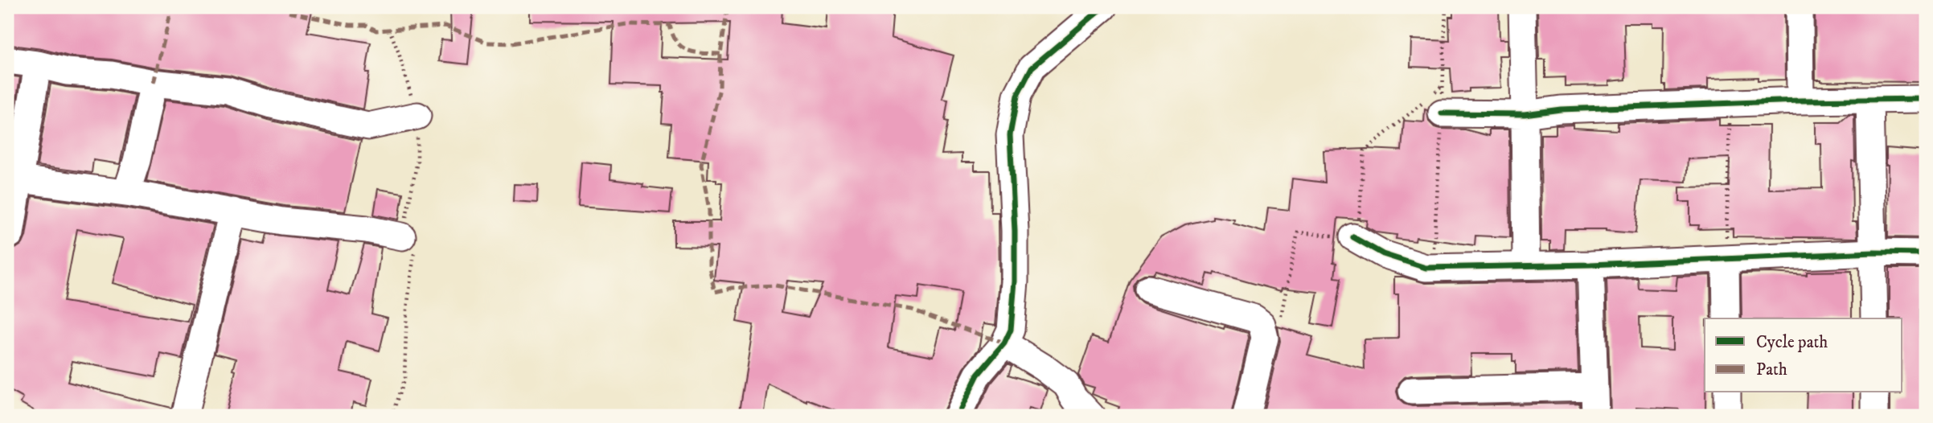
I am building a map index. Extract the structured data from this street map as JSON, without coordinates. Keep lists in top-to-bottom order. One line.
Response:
{"legend":["Cycle path","Path"]}
